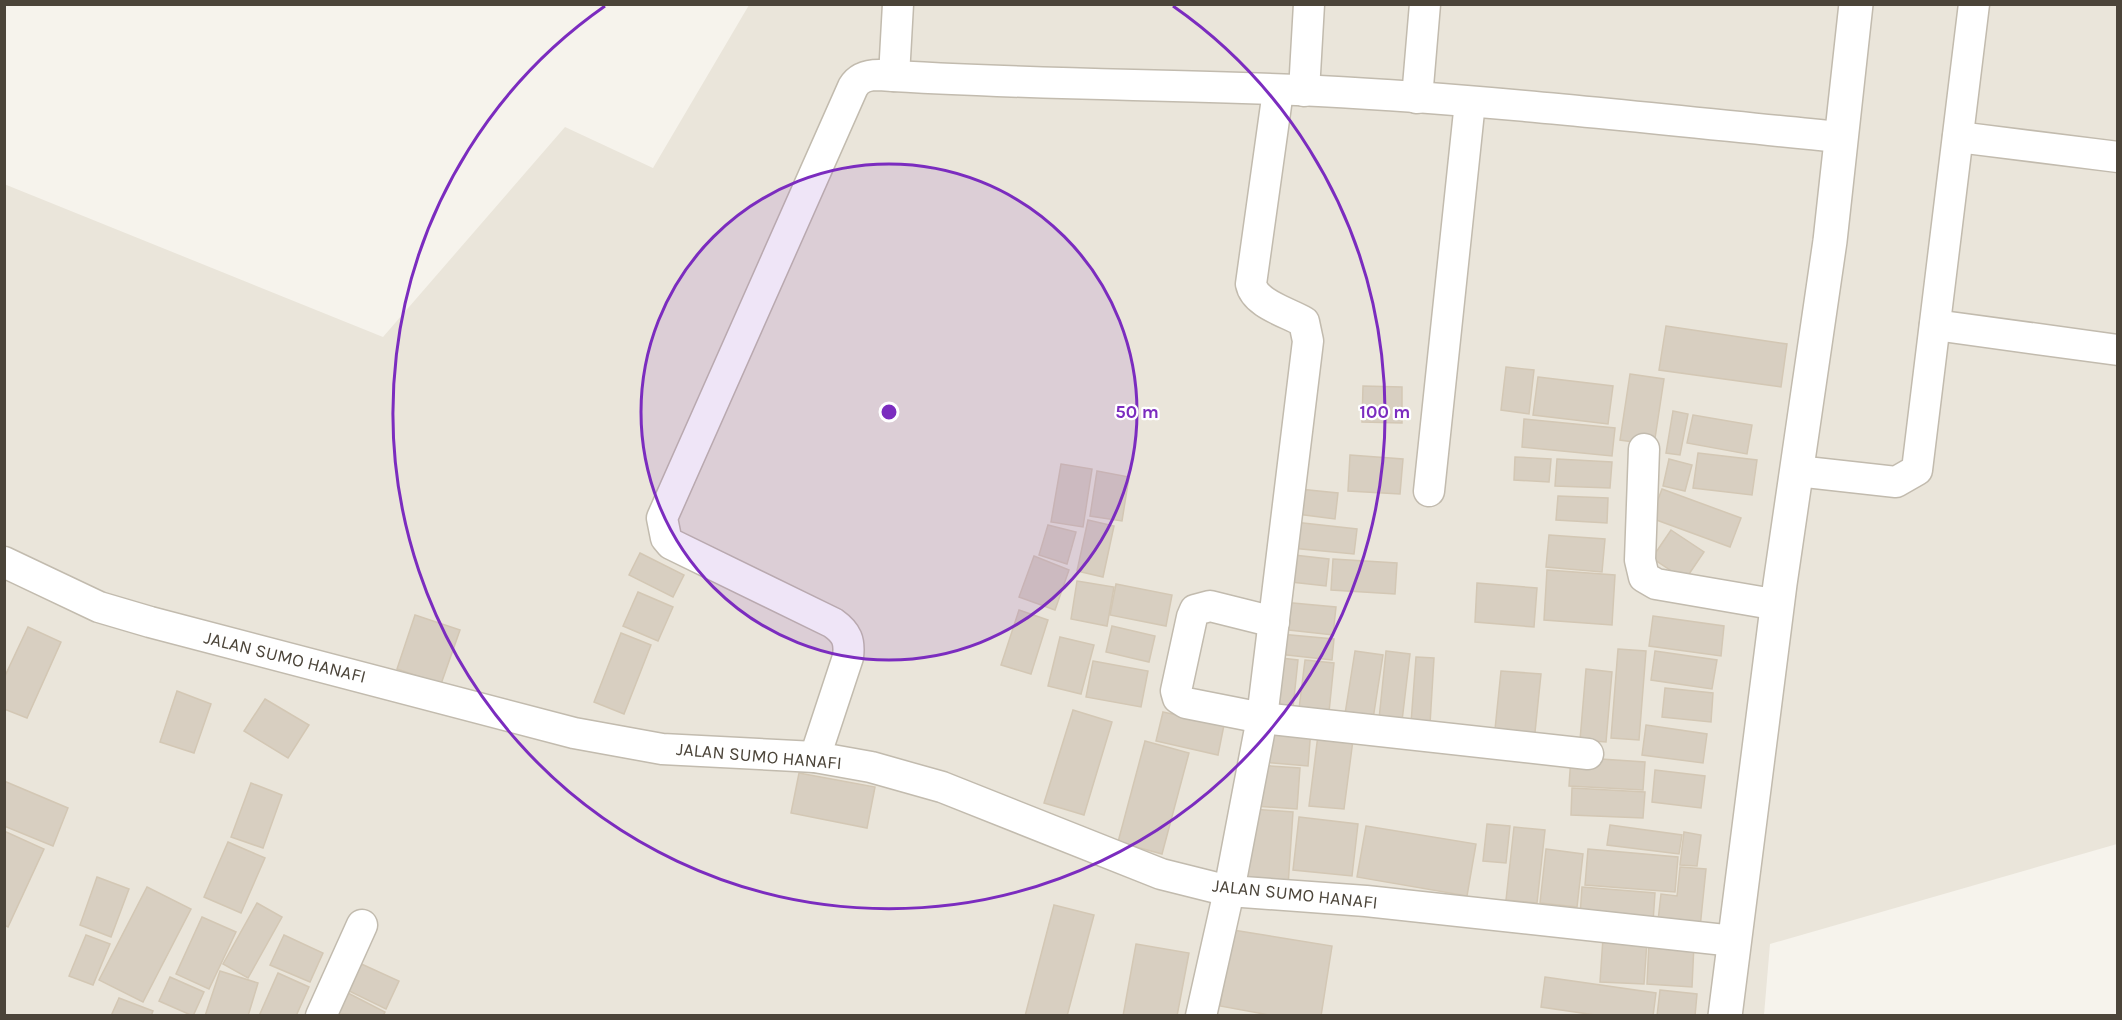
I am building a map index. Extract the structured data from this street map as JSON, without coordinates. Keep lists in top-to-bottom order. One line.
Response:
{"streets":{"street":["JALAN SUMO HANAFI"]},"rings":["50 m","100 m"]}
